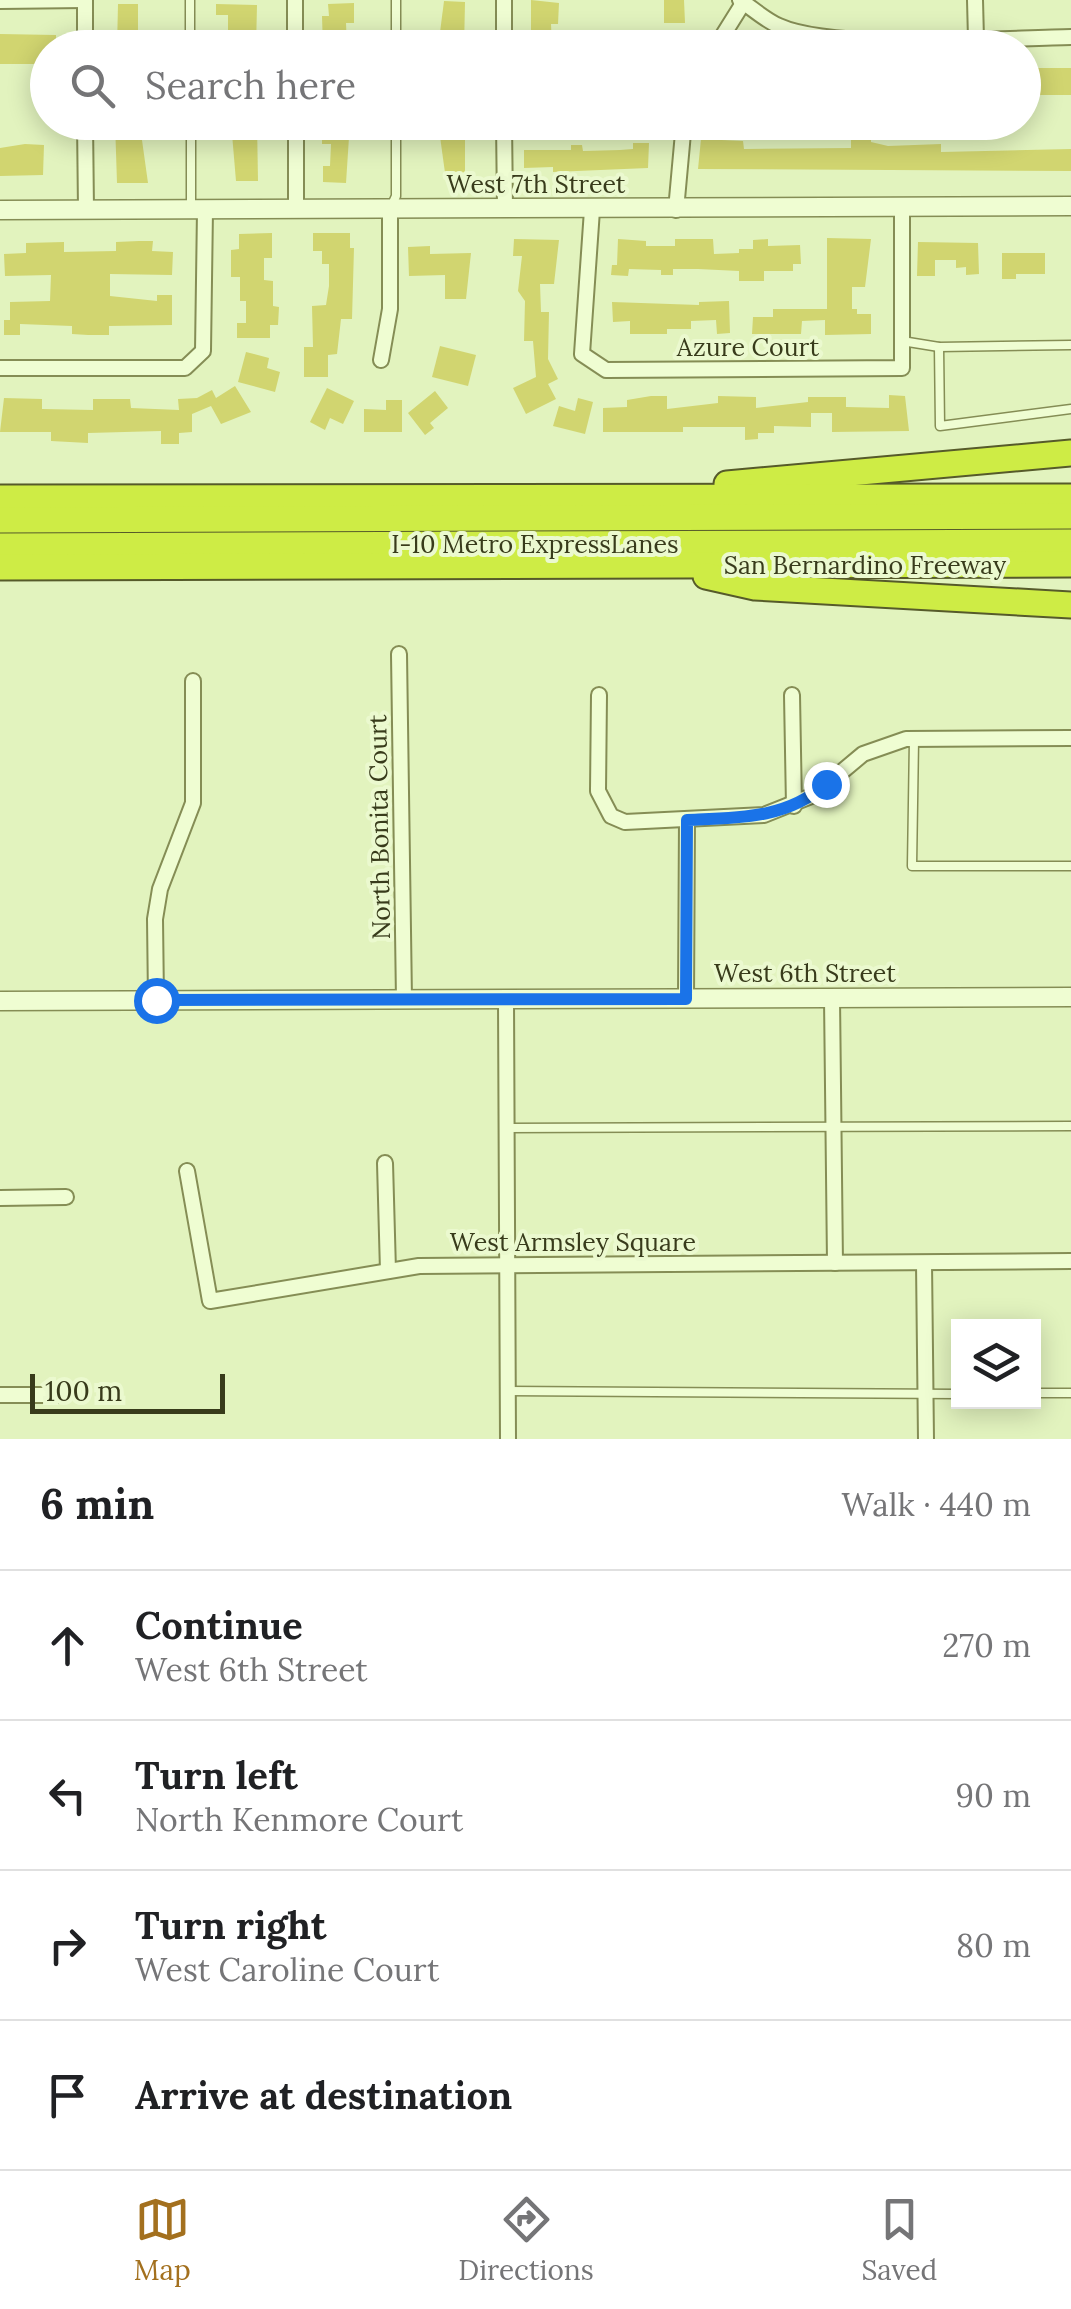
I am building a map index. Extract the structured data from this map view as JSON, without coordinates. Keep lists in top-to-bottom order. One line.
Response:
{"streets":{"highway":["I-10 Metro ExpressLanes","San Bernardino Freeway"],"street":["West 7th Street","Azure Court","North Bonita Court","West 6th Street","West Armsley Square"]},"crossings":[["West 7th Street","Azure Court"],["North Bonita Court","West 6th Street"]],"scale_bar":"100 m","page":{"search":"Search here","scale":"100 m","heading":["6 min","Walk · 440 m"],"list":[["Continue","West 6th Street","270 m"],["Turn left","North Kenmore Court","90 m"],["Turn right","West Caroline Court","80 m"],"Arrive at destination"],"nav":["Map","Directions","Saved"]}}
